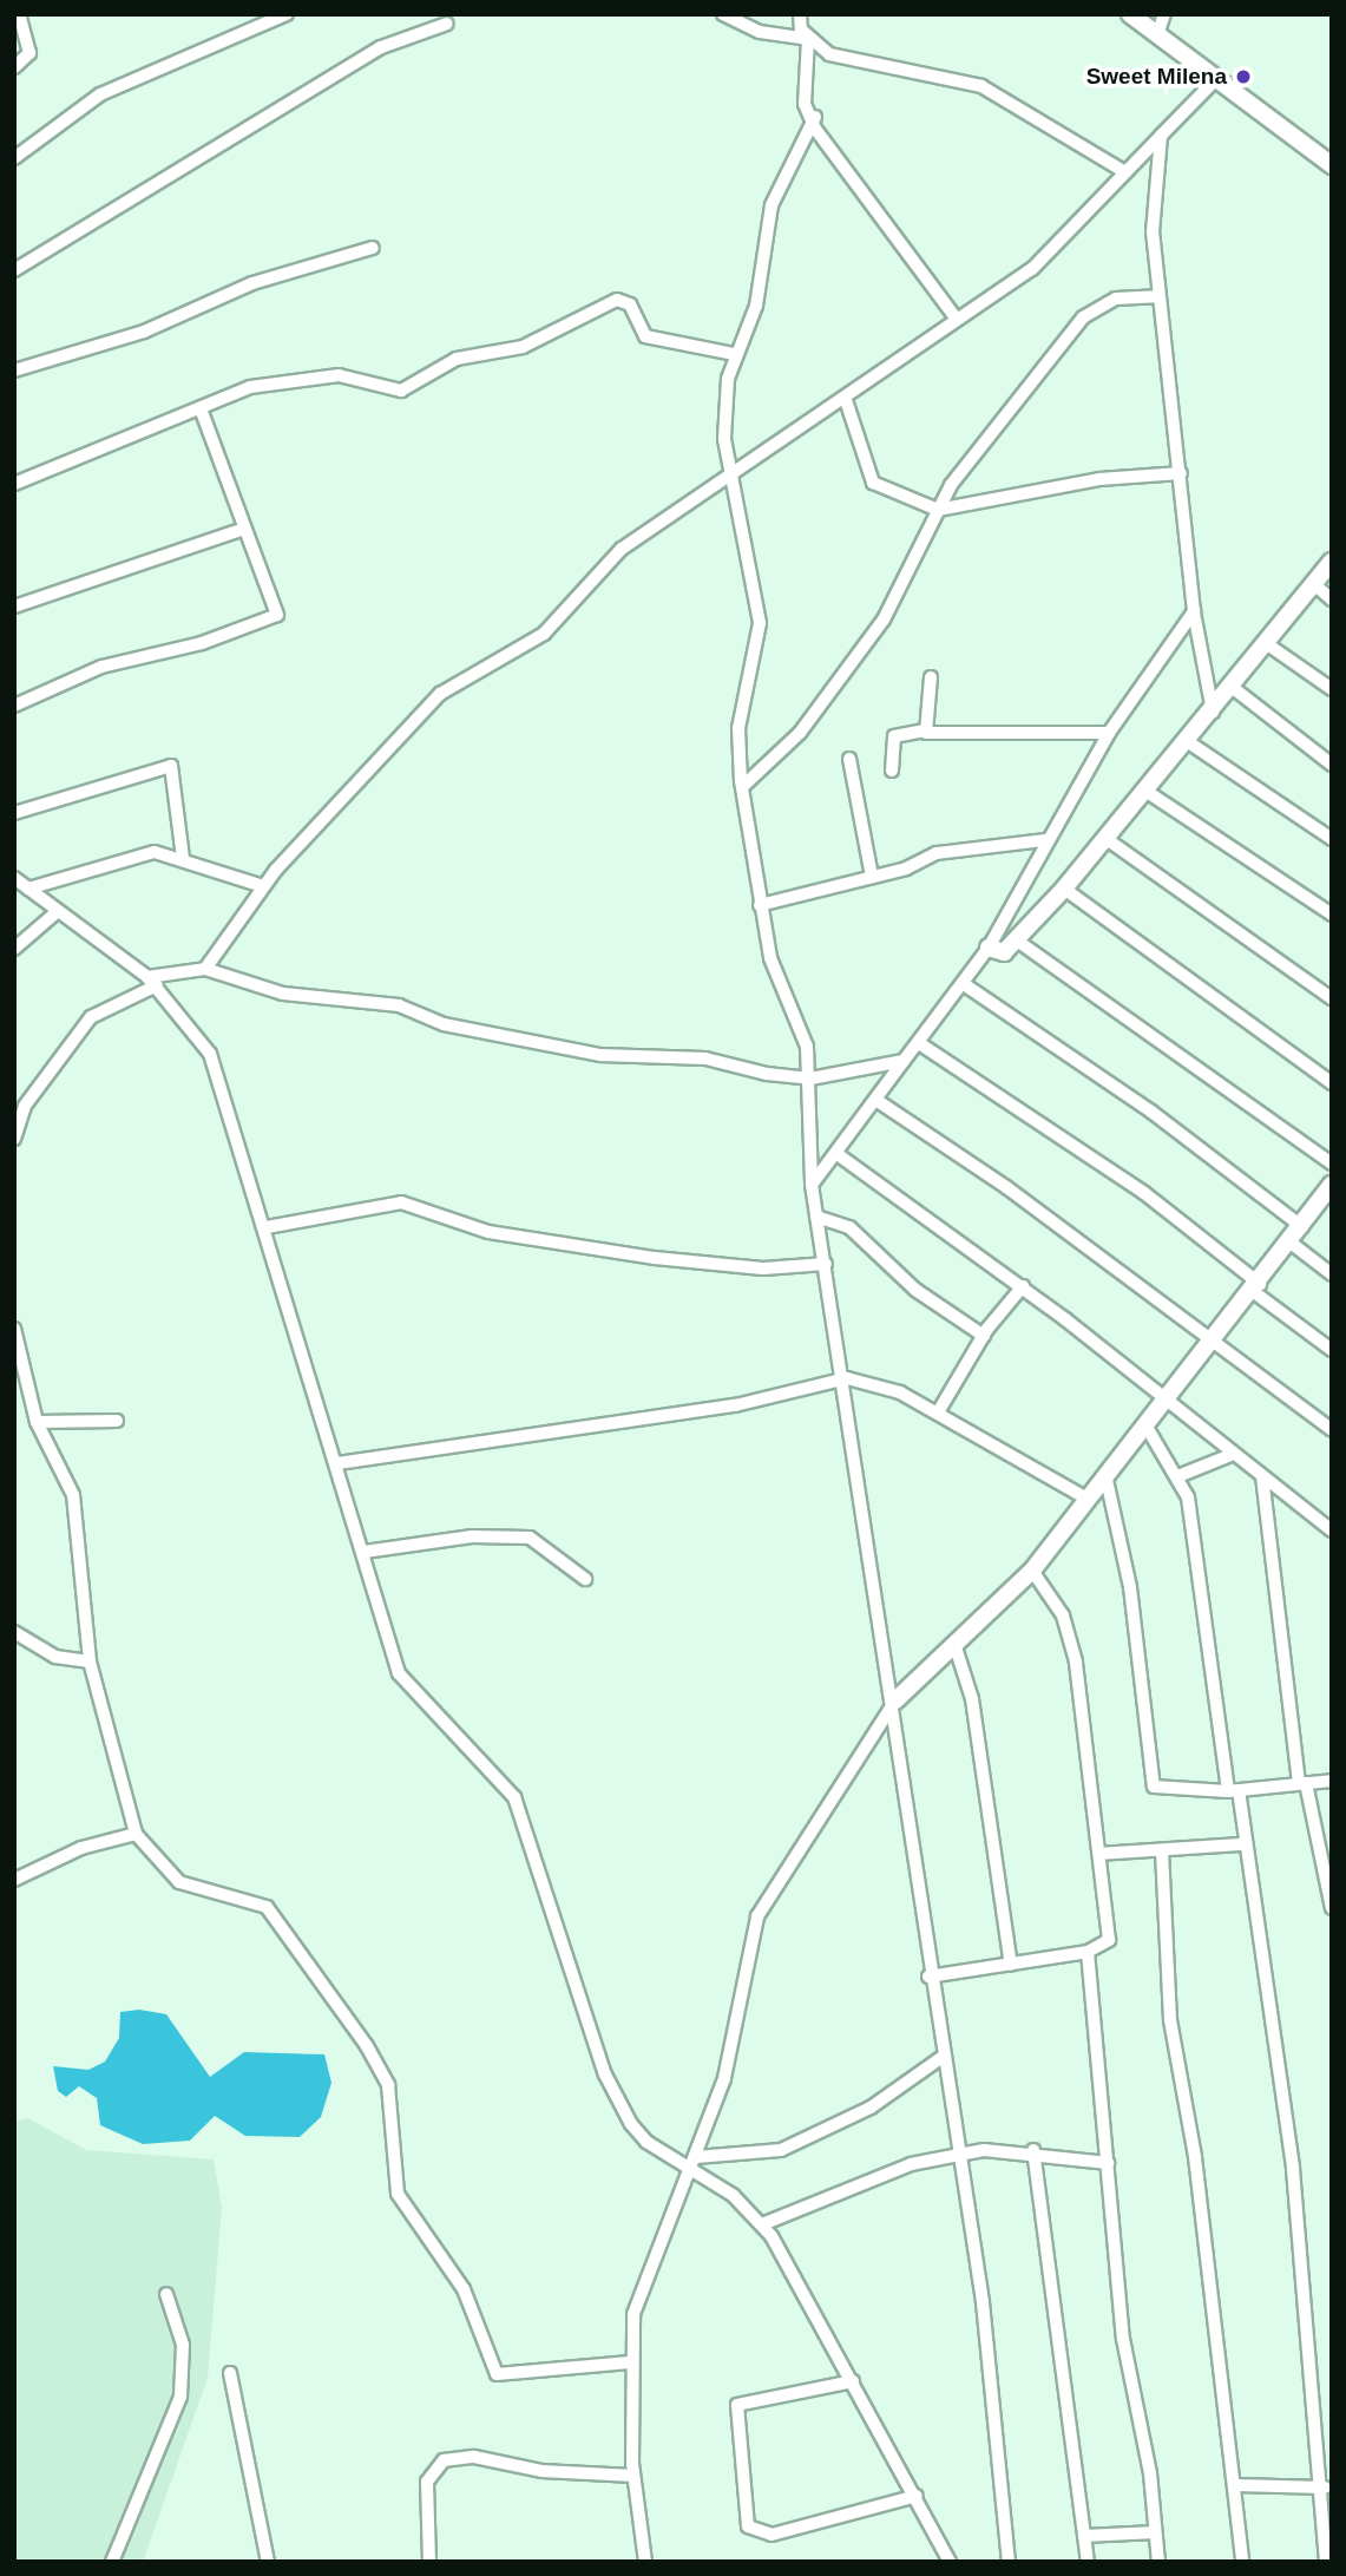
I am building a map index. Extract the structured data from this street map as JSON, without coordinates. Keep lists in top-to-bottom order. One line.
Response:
{"places":["Sweet Milena"]}
